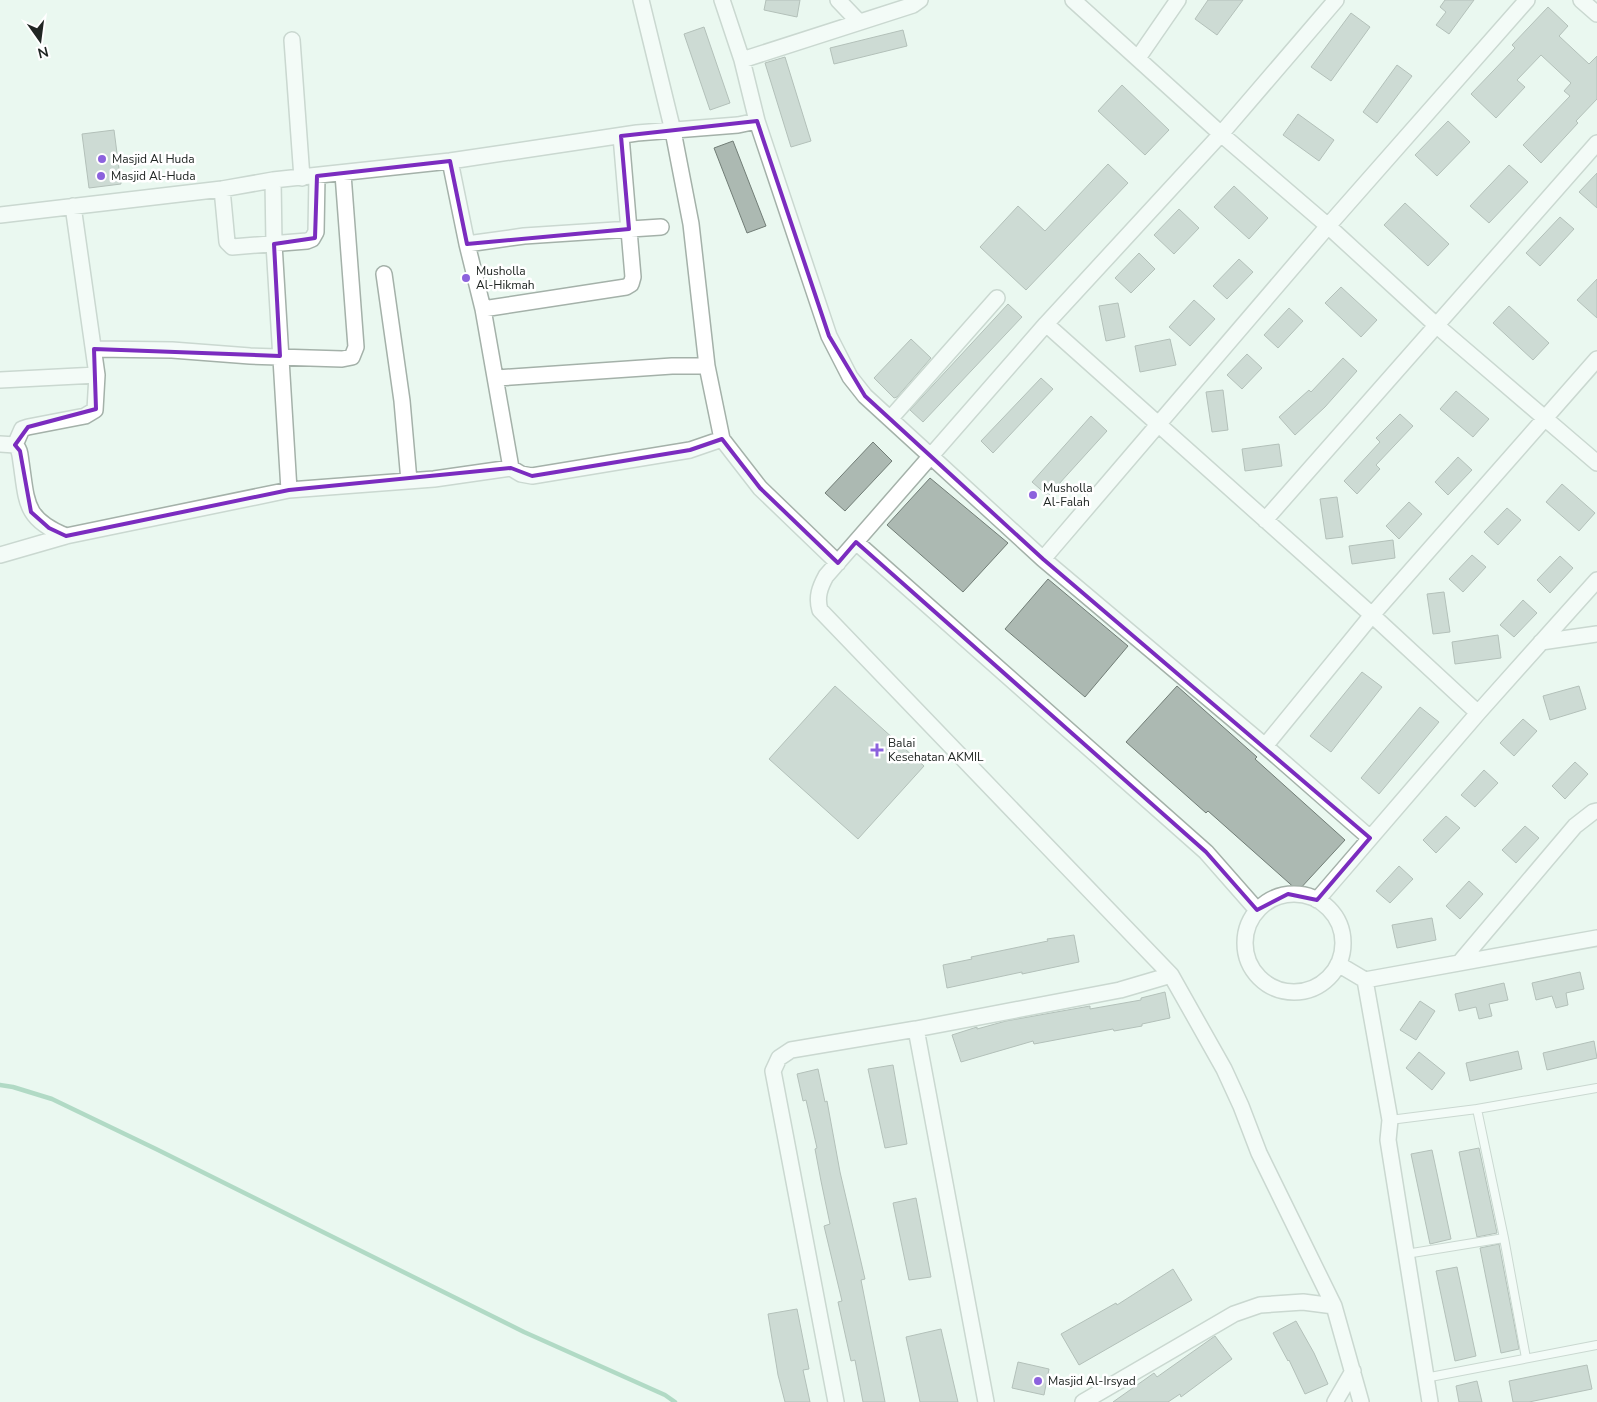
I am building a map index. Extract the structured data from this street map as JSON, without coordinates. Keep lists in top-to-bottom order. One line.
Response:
{"places":{"other":["Masjid Al Huda","Masjid Al-Huda","Musholla Al-Hikmah","Musholla Al-Falah","Masjid Al-Irsyad"],"health":["Balai Kesehatan AKMIL"]},"north":"bottom"}
